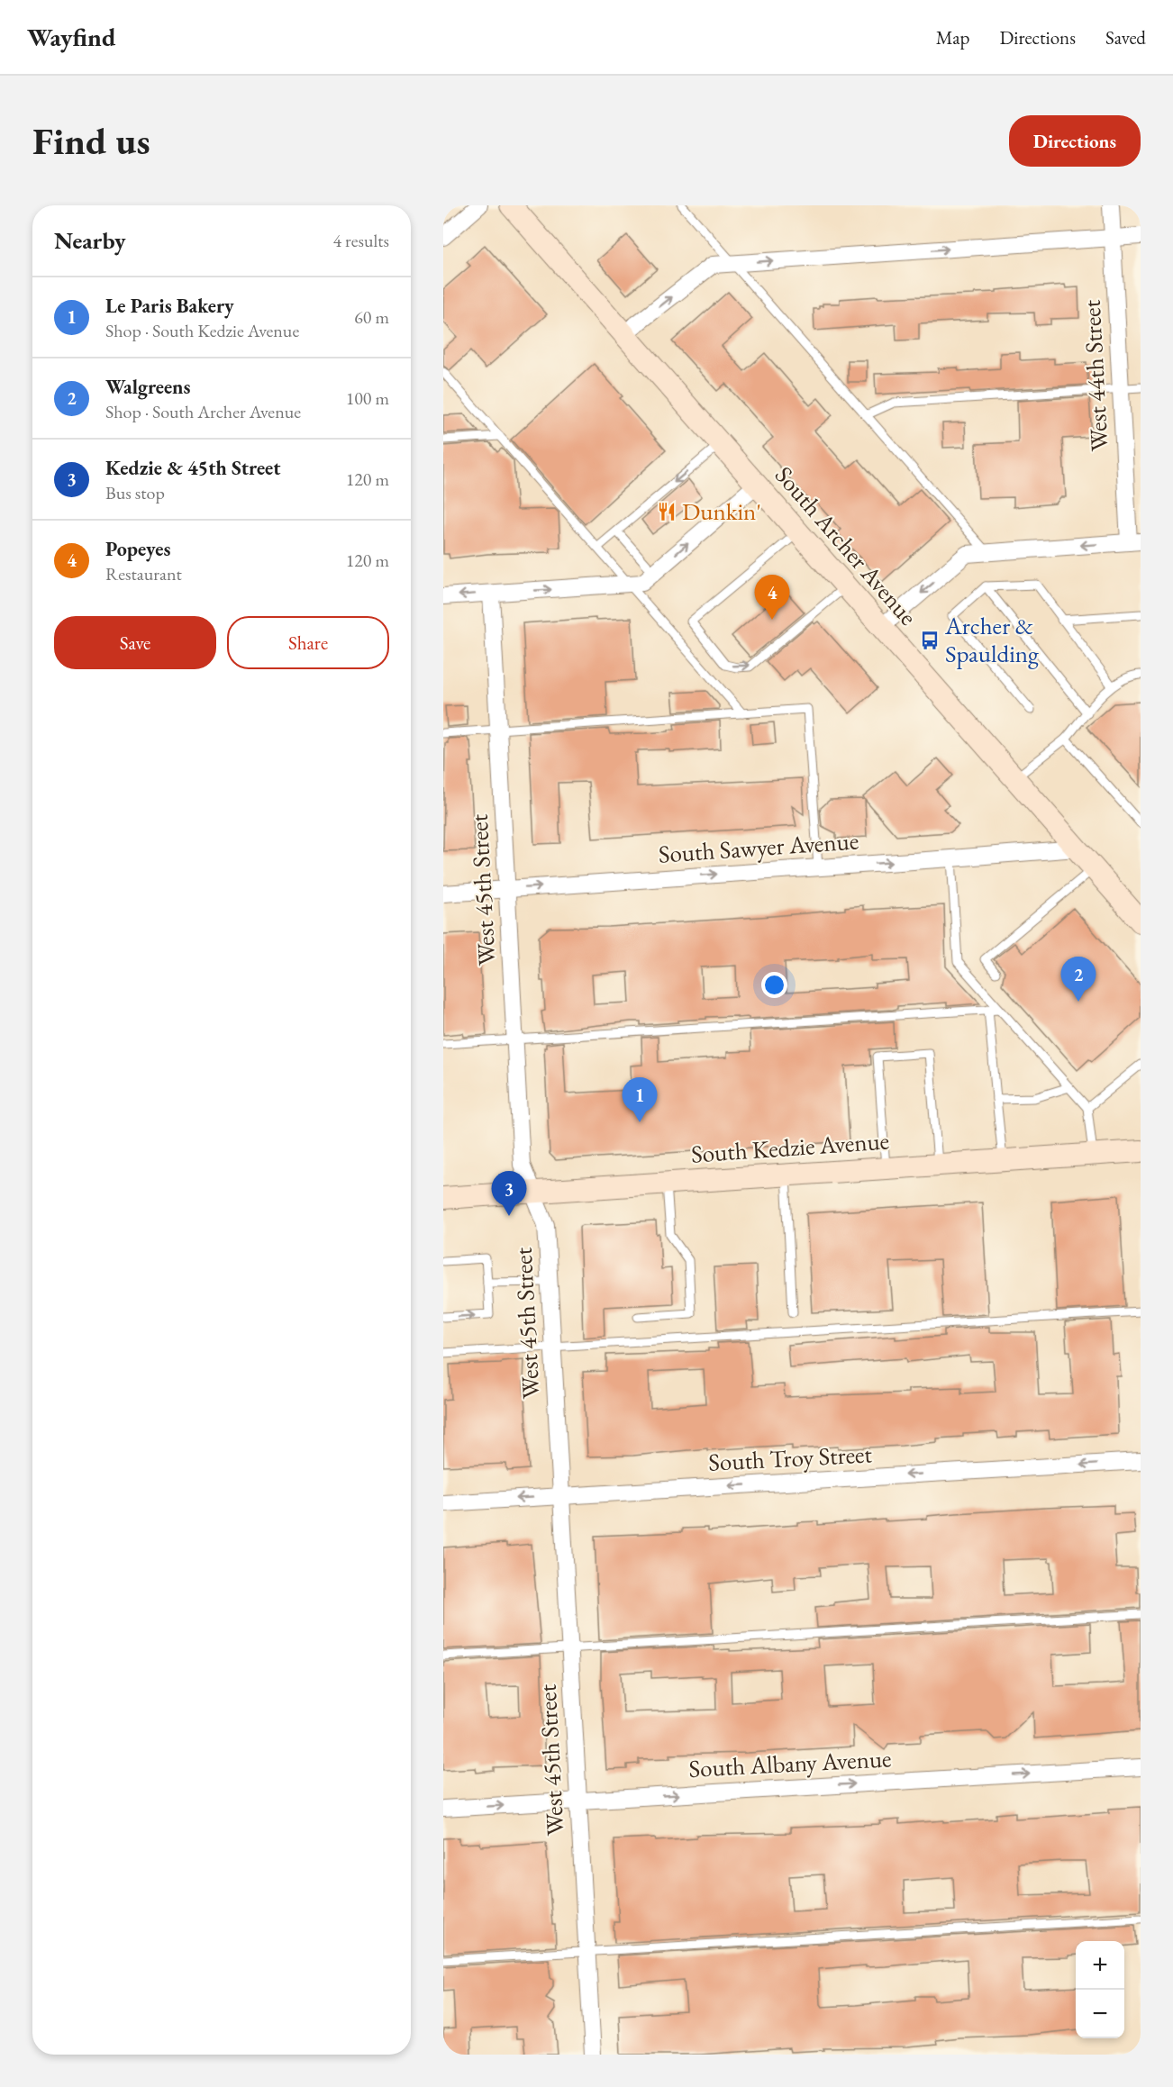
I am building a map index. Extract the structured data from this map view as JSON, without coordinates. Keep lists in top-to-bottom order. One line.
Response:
{"streets":{"main road":["South Archer Avenue","South Kedzie Avenue"],"street":["West 44th Street","South Sawyer Avenue","West 45th Street","South Troy Street","South Albany Avenue"]},"crossings":[["South Archer Avenue","South Sawyer Avenue"],["South Sawyer Avenue","West 45th Street"],["West 45th Street","South Kedzie Avenue"],["West 45th Street","South Troy Street"],["West 45th Street","South Albany Avenue"]],"one_way":["South Sawyer Avenue","South Troy Street","South Albany Avenue"],"places":{"restaurant":["Dunkin'"],"bus stop":["Archer & Spaulding"]},"page":{"header":"Wayfind","nav":["Map","Directions","Saved"],"buttons":["Directions",["Save","Share"]],"title":"Find us","heading":["Nearby","4 results"],"list":[{"mark":"1","name":"Le Paris Bakery","note":"Shop · South Kedzie Avenue","value":"60 m"},{"mark":"2","name":"Walgreens","note":"Shop · South Archer Avenue","value":"100 m"},{"mark":"3","name":"Kedzie & 45th Street","note":"Bus stop","value":"120 m"},{"mark":"4","name":"Popeyes","note":"Restaurant","value":"120 m"}],"pins":["4","2","1","3"],"map_buttons":["+","−"]}}
